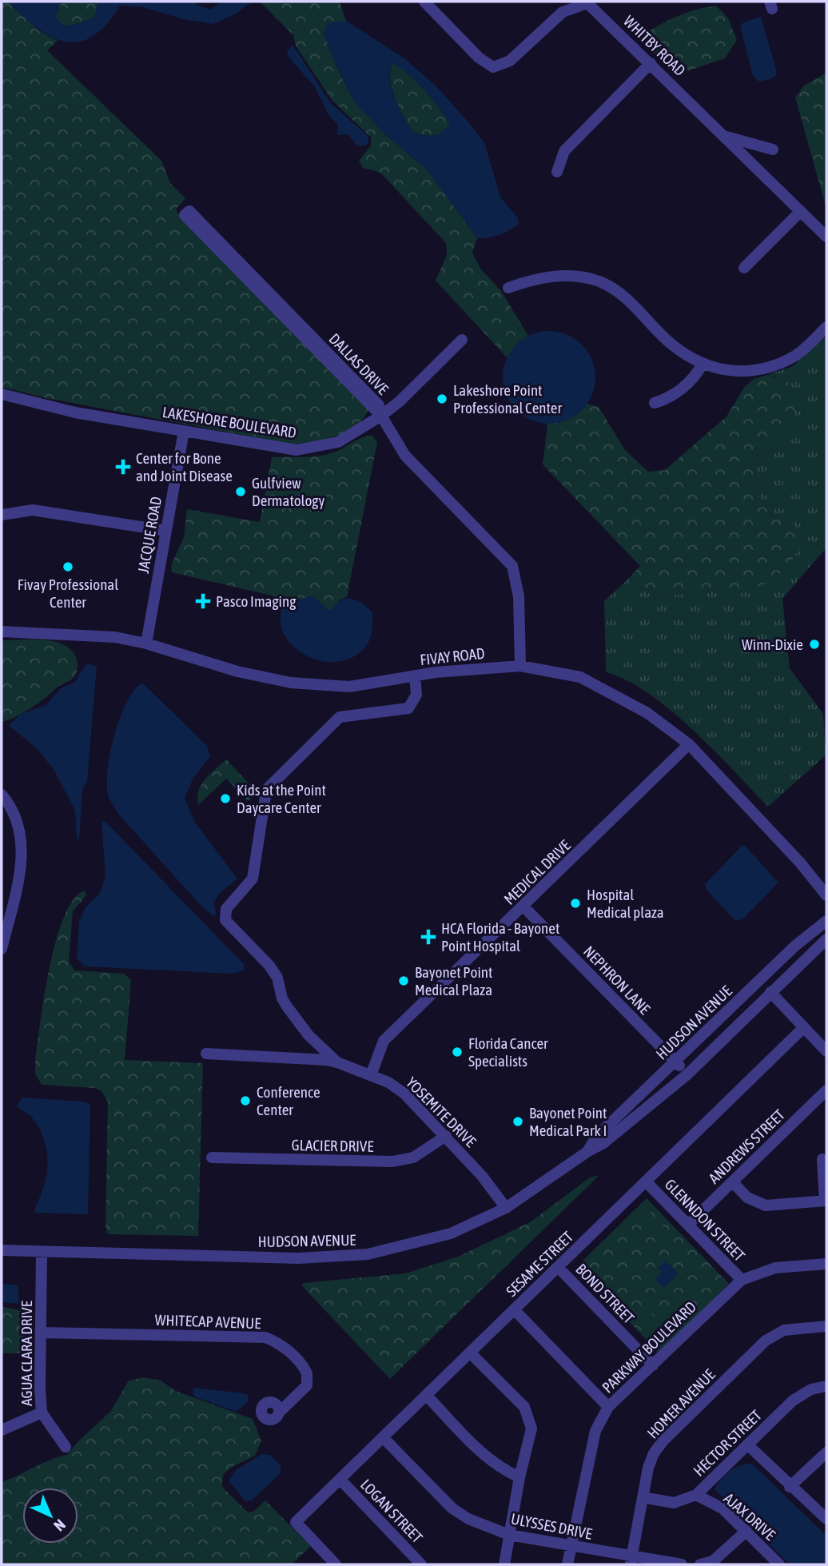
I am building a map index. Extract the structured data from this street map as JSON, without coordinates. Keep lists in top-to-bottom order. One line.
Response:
{"streets":{"street":["WHITBY ROAD","DALLAS DRIVE","LAKESHORE BOULEVARD","JACQUE ROAD","FIVAY ROAD","MEDICAL DRIVE","NEPHRON LANE","HUDSON AVENUE","YOSEMITE DRIVE","GLACIER DRIVE","ANDREWS STREET","GLENNDON STREET","SESAME STREET","BOND STREET","WHITECAP AVENUE","PARKWAY BOULEVARD","AGUA CLARA DRIVE","HOMER AVENUE","HECTOR STREET","LOGAN STREET","AJAX DRIVE","ULYSSES DRIVE"]},"crossings":[["DALLAS DRIVE","LAKESHORE BOULEVARD"],["LAKESHORE BOULEVARD","JACQUE ROAD"],["JACQUE ROAD","FIVAY ROAD"],["FIVAY ROAD","MEDICAL DRIVE"],["FIVAY ROAD","YOSEMITE DRIVE"],["MEDICAL DRIVE","NEPHRON LANE"],["MEDICAL DRIVE","YOSEMITE DRIVE"],["NEPHRON LANE","HUDSON AVENUE"],["HUDSON AVENUE","YOSEMITE DRIVE"],["HUDSON AVENUE","AGUA CLARA DRIVE"],["YOSEMITE DRIVE","GLACIER DRIVE"],["ANDREWS STREET","GLENNDON STREET"],["GLENNDON STREET","SESAME STREET"],["GLENNDON STREET","PARKWAY BOULEVARD"],["SESAME STREET","BOND STREET"],["SESAME STREET","LOGAN STREET"],["SESAME STREET","ULYSSES DRIVE"],["BOND STREET","PARKWAY BOULEVARD"],["WHITECAP AVENUE","AGUA CLARA DRIVE"],["PARKWAY BOULEVARD","ULYSSES DRIVE"],["HOMER AVENUE","HECTOR STREET"],["HOMER AVENUE","ULYSSES DRIVE"],["HECTOR STREET","AJAX DRIVE"]],"places":{"other":["Lakeshore Point Professional Center","Gulfview Dermatology","Fivay Professional Center","Winn-Dixie","Kids at the Point Daycare Center","Hospital Medical plaza","Bayonet Point Medical Plaza","Florida Cancer Specialists","Conference Center","Bayonet Point Medical Park I"],"health":["Center for Bone and Joint Disease","Pasco Imaging","HCA Florida - Bayonet Point Hospital"]},"north":"bottom right"}
